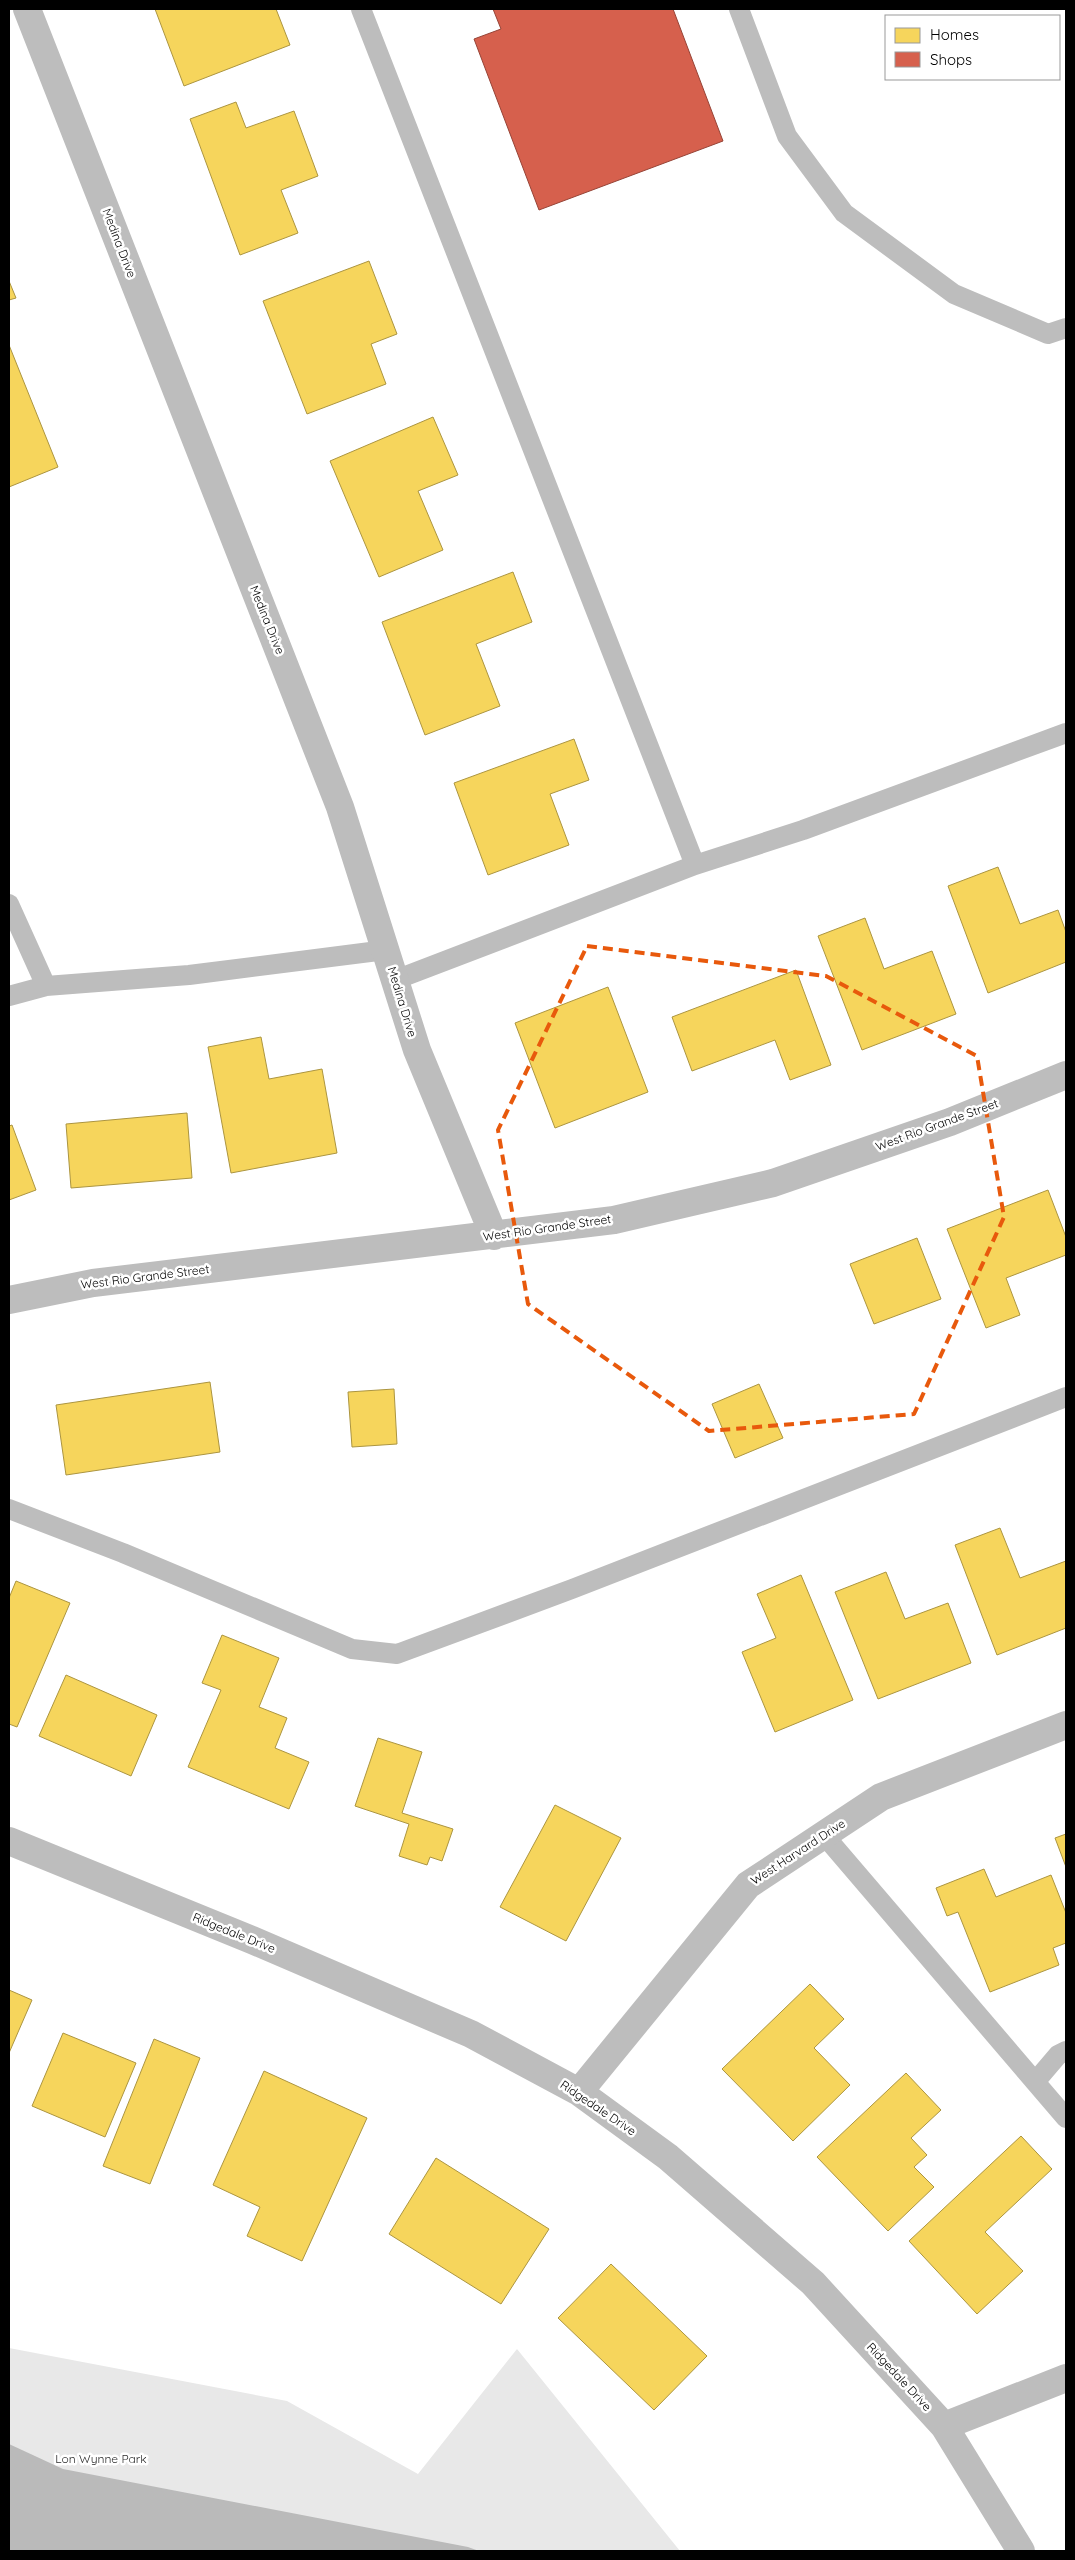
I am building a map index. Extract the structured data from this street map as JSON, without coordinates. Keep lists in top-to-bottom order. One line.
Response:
{"streets":{"street":["Medina Drive","West Rio Grande Street","West Harvard Drive","Ridgedale Drive"]},"crossings":[["Medina Drive","West Rio Grande Street"],["West Harvard Drive","Ridgedale Drive"]],"parks":["Lon Wynne Park"],"legend":["Homes","Shops"]}
